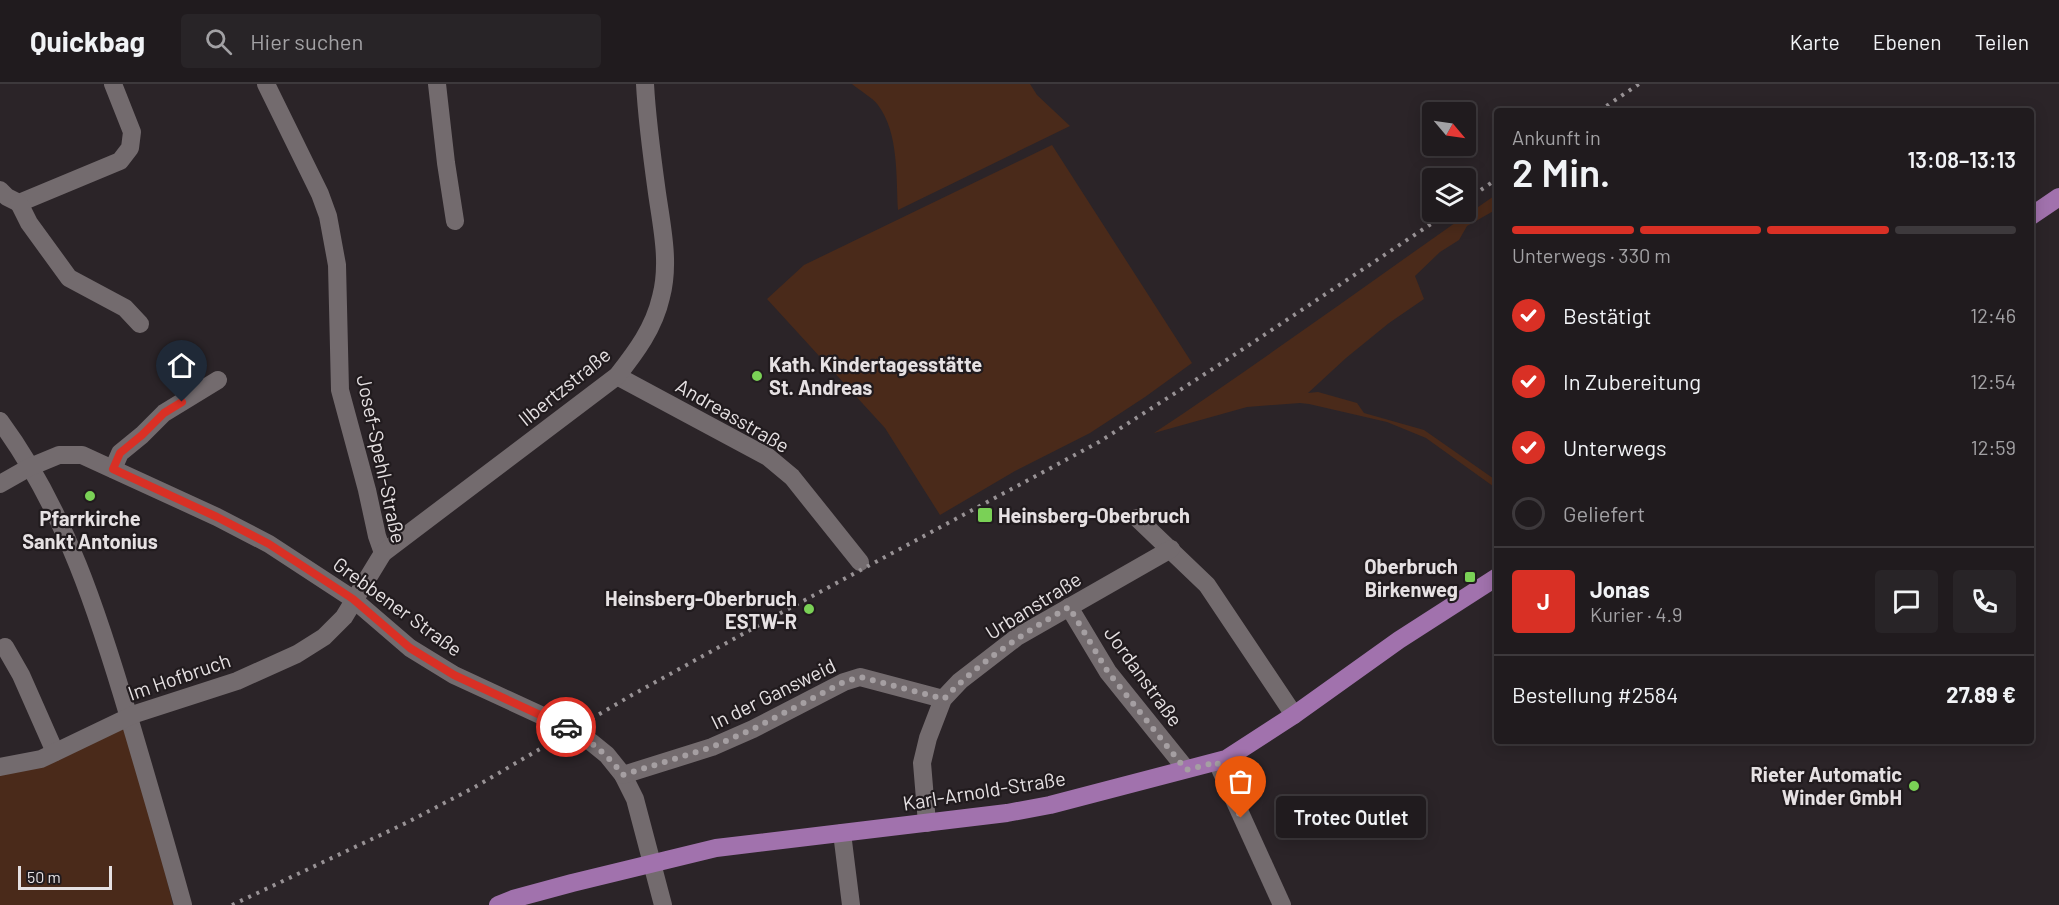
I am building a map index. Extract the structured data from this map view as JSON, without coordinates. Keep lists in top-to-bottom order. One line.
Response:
{"streets":{"main road":["Karl-Arnold-Straße"],"street":["Ilbertzstraße","Andreasstraße","Josef-Spehl-Straße","Urbanstraße","Grebbener Straße","Im Hofbruch","Jordanstraße","In der Gansweid"]},"crossings":[["Ilbertzstraße","Andreasstraße"],["Ilbertzstraße","Josef-Spehl-Straße"],["Josef-Spehl-Straße","Grebbener Straße"],["Josef-Spehl-Straße","Im Hofbruch"],["Urbanstraße","Jordanstraße"],["Urbanstraße","In der Gansweid"],["Urbanstraße","Karl-Arnold-Straße"],["Grebbener Straße","Im Hofbruch"],["Grebbener Straße","In der Gansweid"],["Grebbener Straße","Karl-Arnold-Straße"],["Jordanstraße","Karl-Arnold-Straße"]],"places":{"other":["Kath. Kindertagesstätte St. Andreas","Pfarrkirche Sankt Antonius","Heinsberg-Oberbruch ESTW-R","Rieter Automatic Winder GmbH","Trotec Outlet"],"transit":["Heinsberg-Oberbruch","Oberbruch Birkenweg"]},"scale_bar":"50 m","north":"bottom right","page":{"header":"Quickbag","search":"Hier suchen","nav":["Karte","Ebenen","Teilen"],"heading":["2 Min.","Ankunft in","13:08–13:13"],"panel":["Jonas","Kurier · 4.9","Bestellung #2584","27.89 €"],"bar":"Unterwegs · 330 m","list":[["Bestätigt","12:46"],["In Zubereitung","12:54"],["Unterwegs","12:59"],"Geliefert"],"round":"J","bubble":"Trotec Outlet","scale":"50 m"}}
